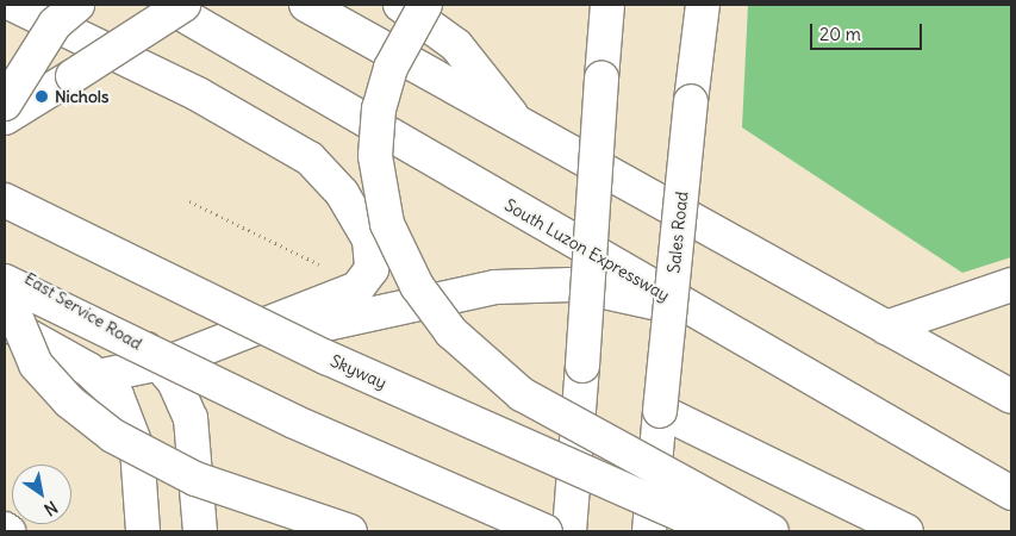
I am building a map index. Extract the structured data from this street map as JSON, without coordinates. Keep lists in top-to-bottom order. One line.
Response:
{"streets":{"main road":["Sales Road","South Luzon Expressway","East Service Road","Skyway"]},"places":["Nichols"],"scale_bar":"20 m","north":"bottom right"}
